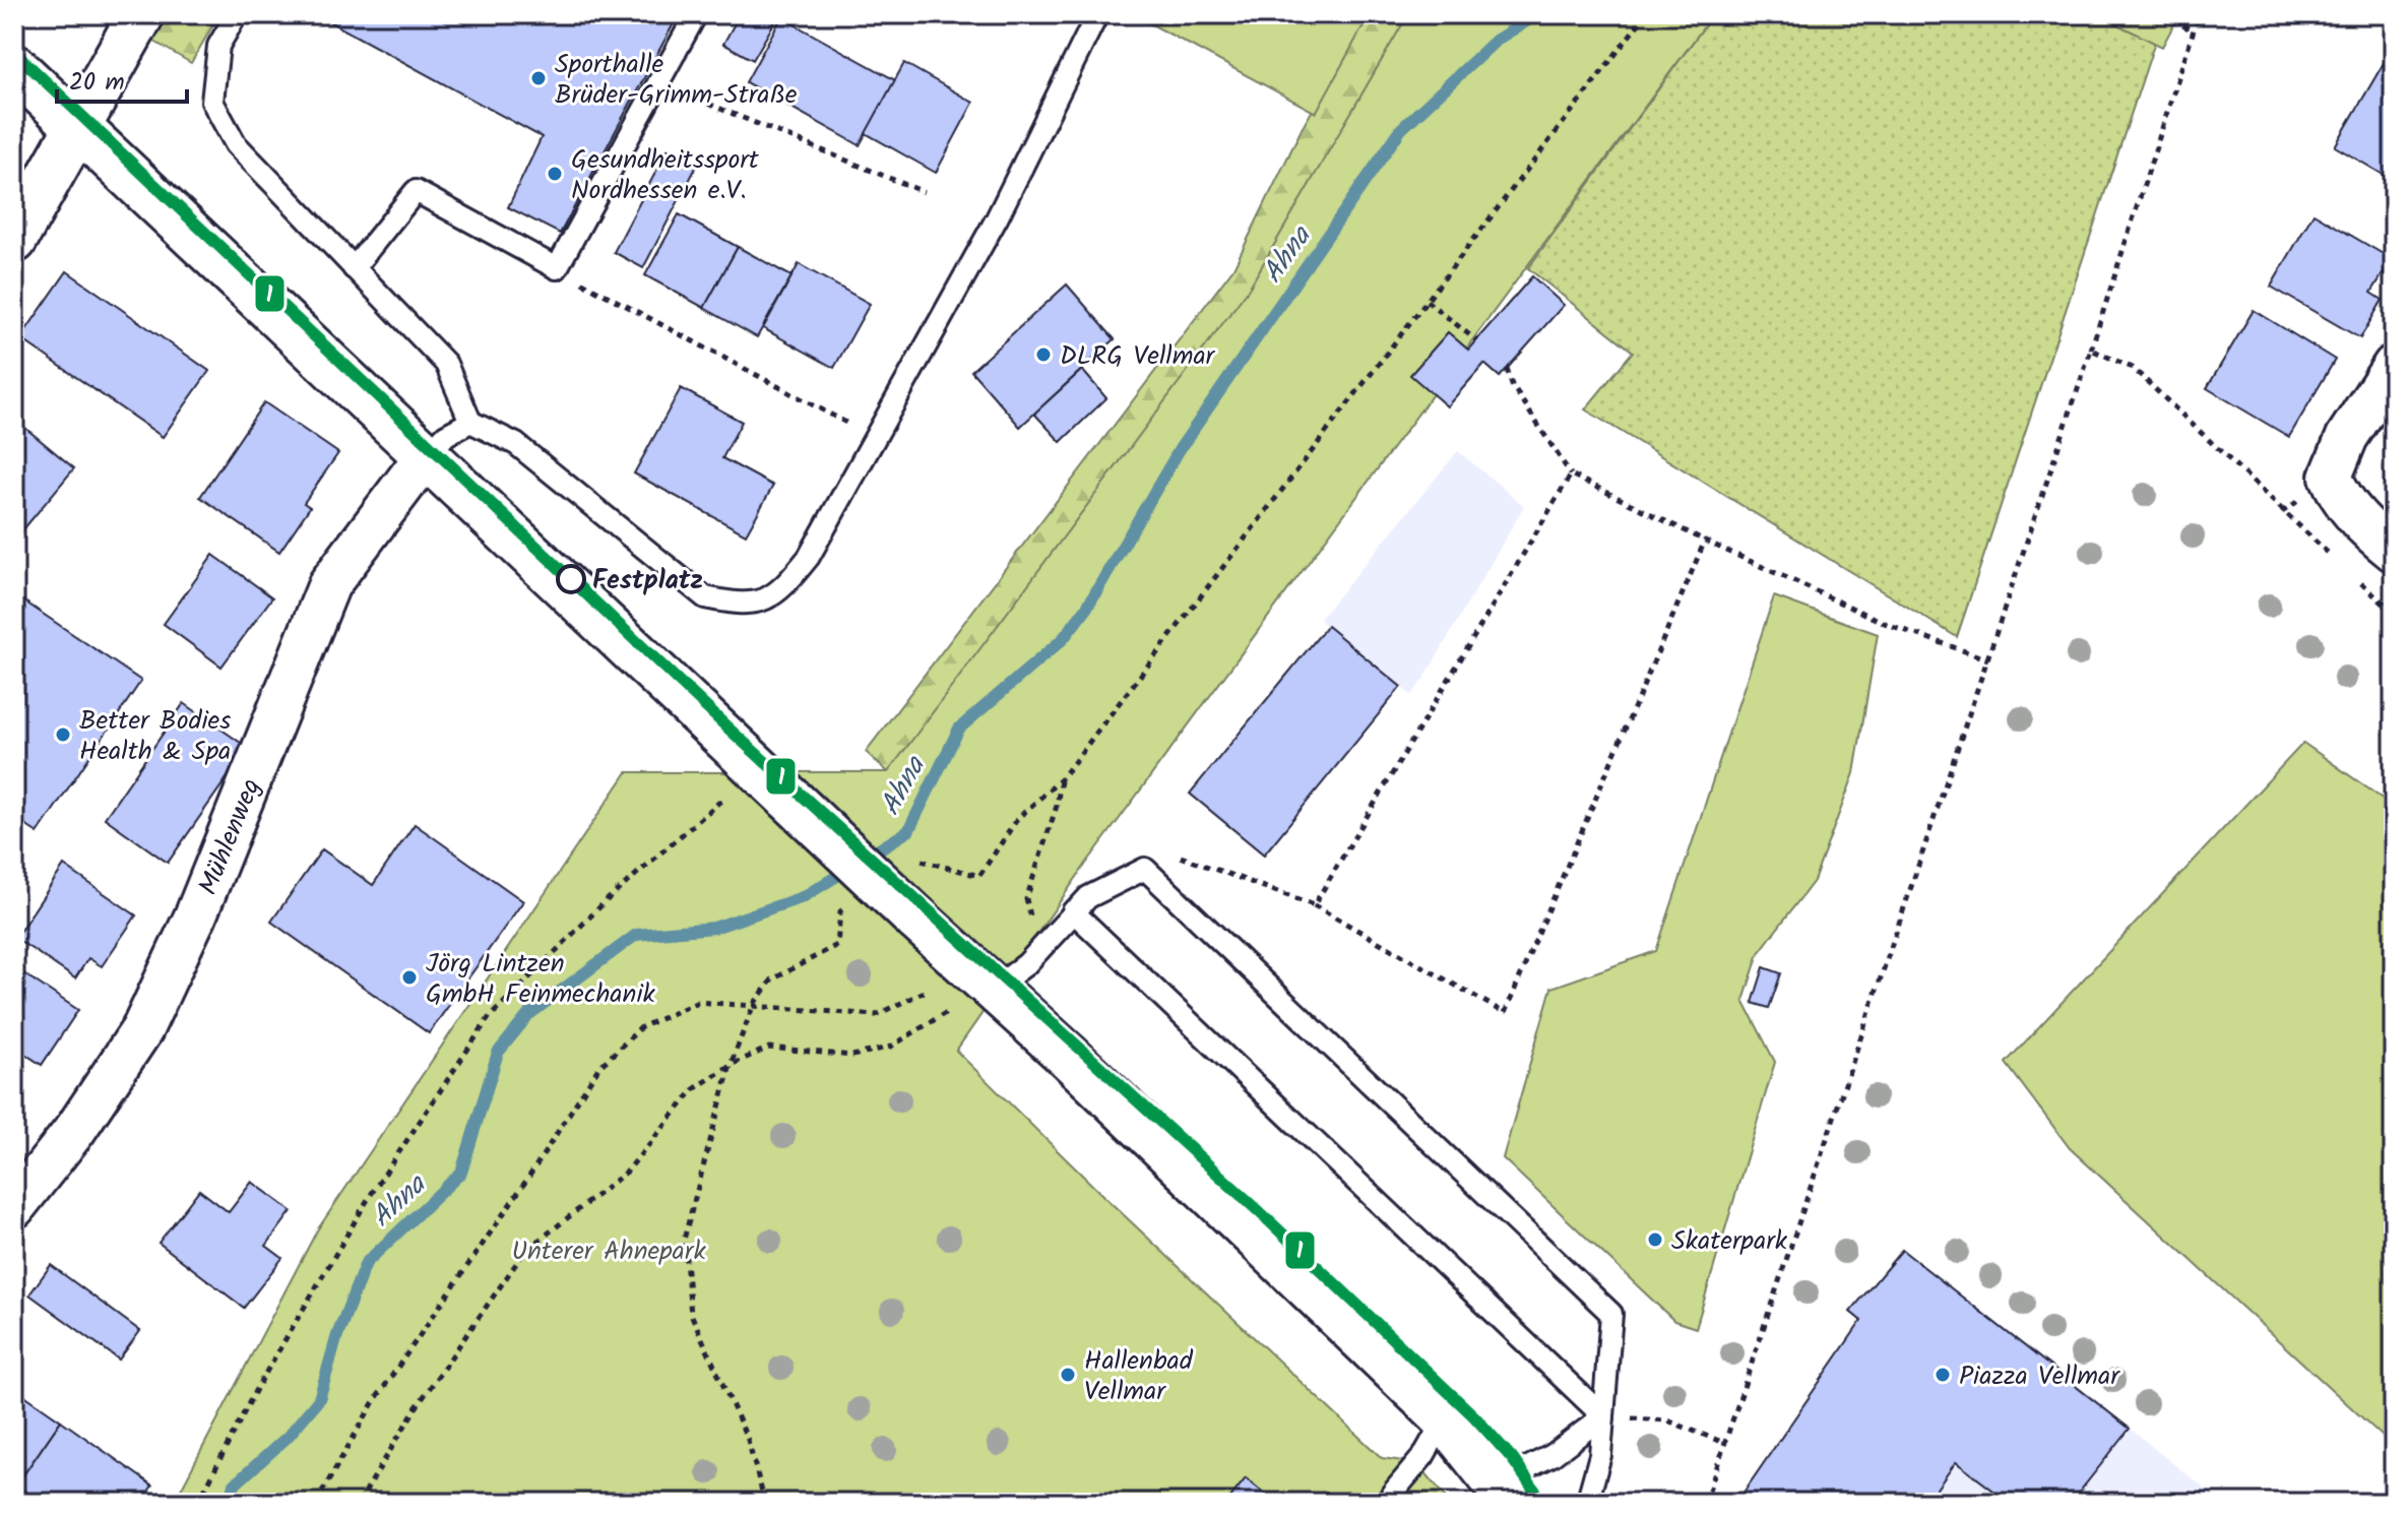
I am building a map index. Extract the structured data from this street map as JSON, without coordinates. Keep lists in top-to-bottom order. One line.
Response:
{"streets":{"street":["Mühlenweg"]},"water":["Ahna"],"parks":["Unterer Ahnepark"],"places":["Sporthalle Brüder-Grimm-Straße","Gesundheitssport Nordhessen e.V.","DLRG Vellmar","Festplatz","Better Bodies Health & Spa","Jörg Lintzen GmbH Feinmechanik","Skaterpark","Hallenbad Vellmar","Piazza Vellmar"],"lines":["transit line 1"],"scale_bar":"20 m"}
